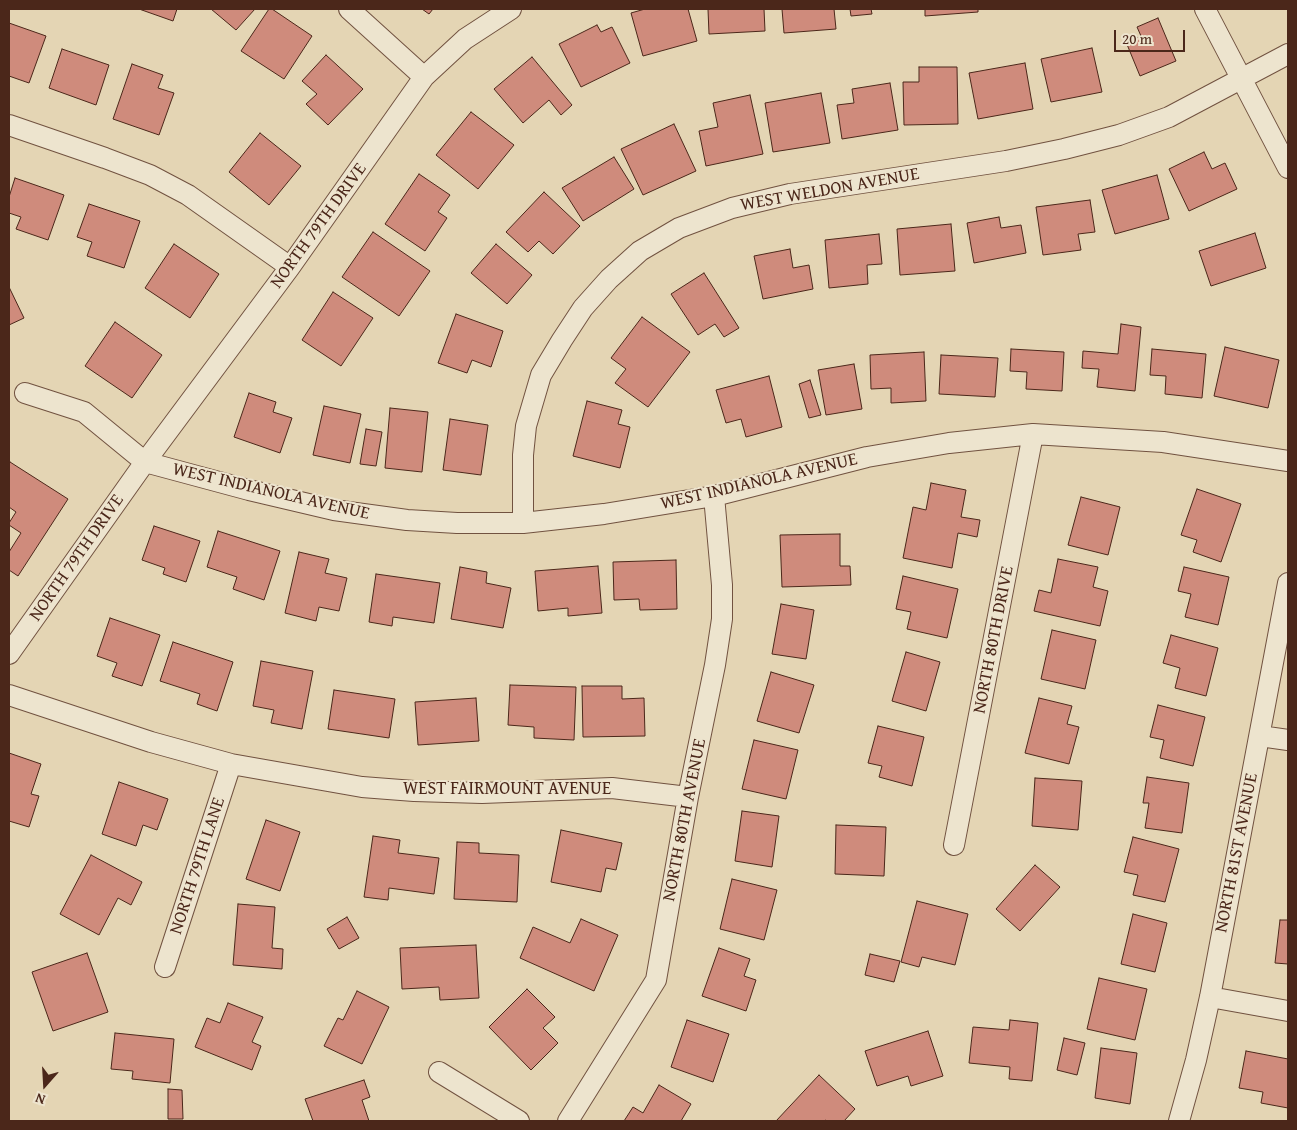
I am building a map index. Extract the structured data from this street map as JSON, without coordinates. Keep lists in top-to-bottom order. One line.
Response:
{"streets":{"street":["WEST WELDON AVENUE","NORTH 79TH DRIVE","WEST INDIANOLA AVENUE","NORTH 80TH DRIVE","WEST FAIRMOUNT AVENUE","NORTH 80TH AVENUE","NORTH 81ST AVENUE","NORTH 79TH LANE"]},"crossings":[["WEST WELDON AVENUE","WEST INDIANOLA AVENUE"],["NORTH 79TH DRIVE","WEST INDIANOLA AVENUE"],["WEST INDIANOLA AVENUE","NORTH 80TH DRIVE"],["WEST INDIANOLA AVENUE","NORTH 80TH AVENUE"],["WEST FAIRMOUNT AVENUE","NORTH 80TH AVENUE"],["WEST FAIRMOUNT AVENUE","NORTH 79TH LANE"]],"scale_bar":"20 m","north":"bottom"}
